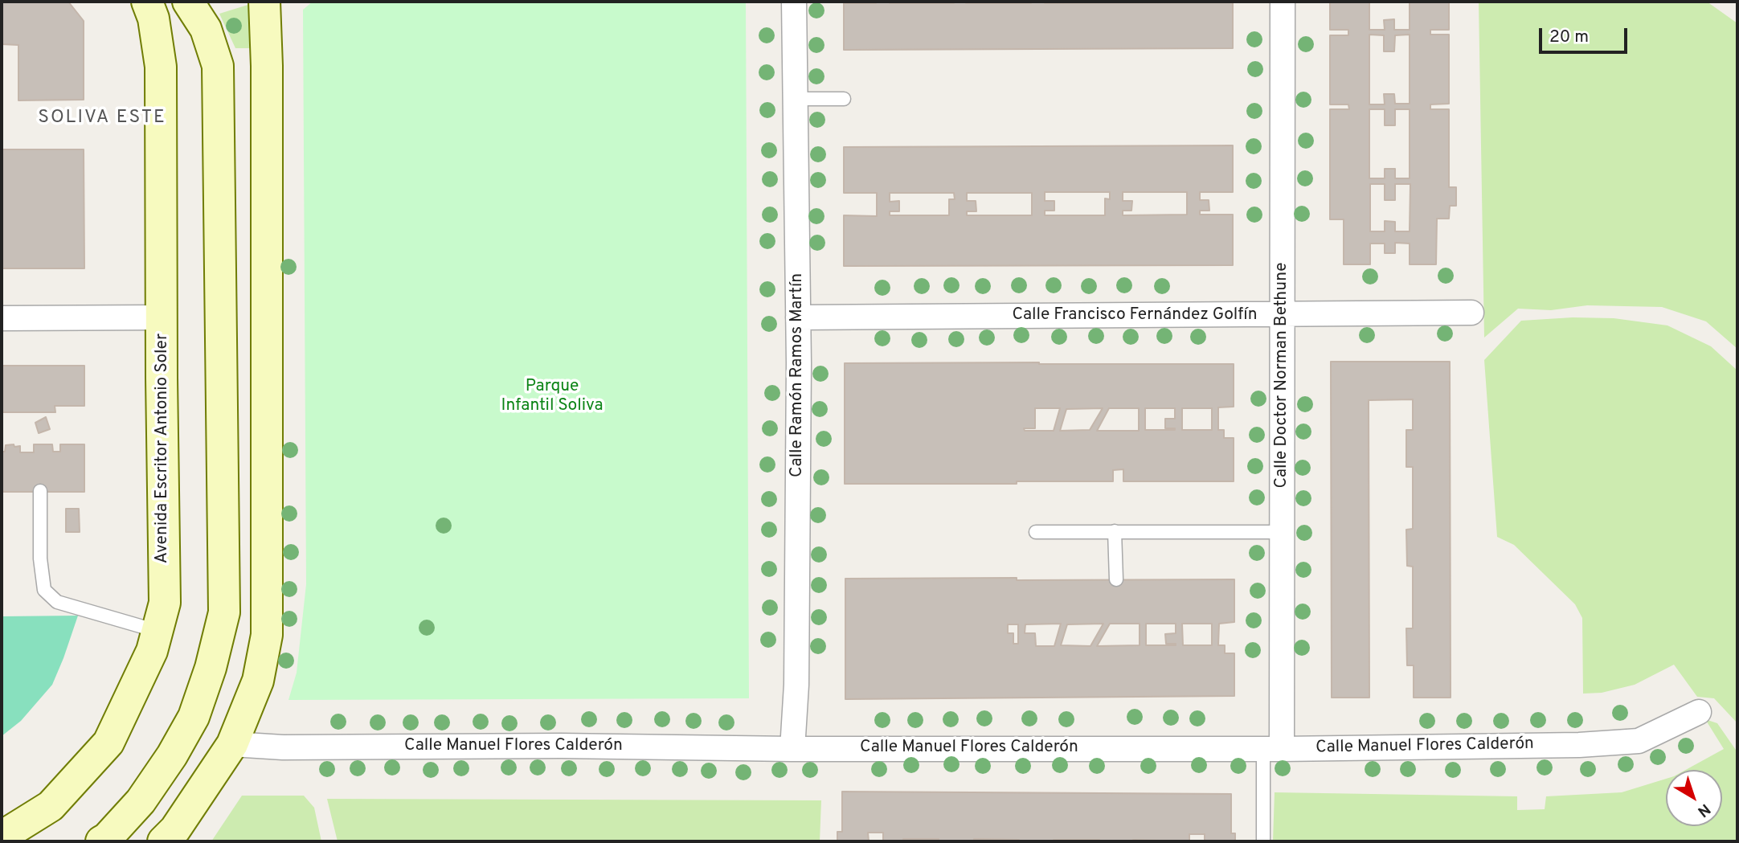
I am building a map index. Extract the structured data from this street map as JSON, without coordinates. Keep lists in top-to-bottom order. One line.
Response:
{"streets":{"street":["Calle Francisco Fernández Golfín","Calle Ramón Ramos Martín","Calle Doctor Norman Bethune","Avenida Escritor Antonio Soler","Calle Manuel Flores Calderón"]},"crossings":[["Calle Francisco Fernández Golfín","Calle Ramón Ramos Martín"],["Calle Francisco Fernández Golfín","Calle Doctor Norman Bethune"],["Calle Ramón Ramos Martín","Calle Manuel Flores Calderón"],["Calle Doctor Norman Bethune","Calle Manuel Flores Calderón"]],"districts":["SOLIVA ESTE"],"parks":["Parque Infantil Soliva"],"scale_bar":"20 m","north":"bottom right"}
